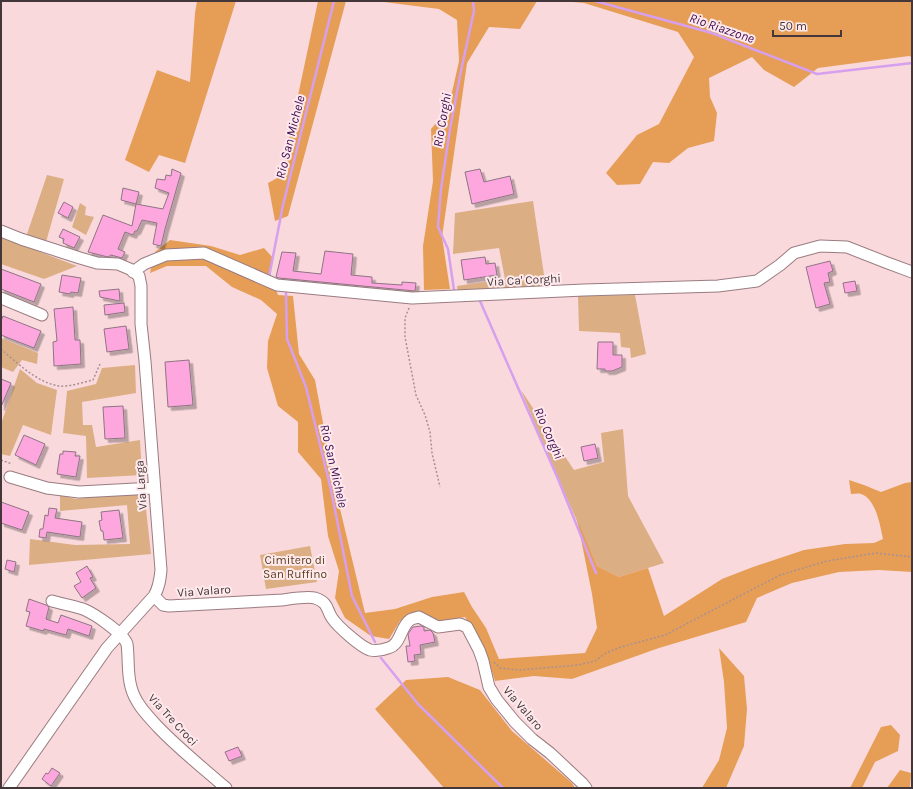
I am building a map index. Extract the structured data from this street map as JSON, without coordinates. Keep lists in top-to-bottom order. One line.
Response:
{"streets":{"street":["Via Ca' Corghi","Via Larga","Via Valaro","Via Tre Croci"]},"crossings":[["Via Ca' Corghi","Via Larga"],["Via Larga","Via Valaro"],["Via Larga","Via Tre Croci"]],"water":["Rio Riazzone","Rio Corghi","Rio San Michele"],"parks":["Cimitero di San Ruffino"],"scale_bar":"50 m"}
